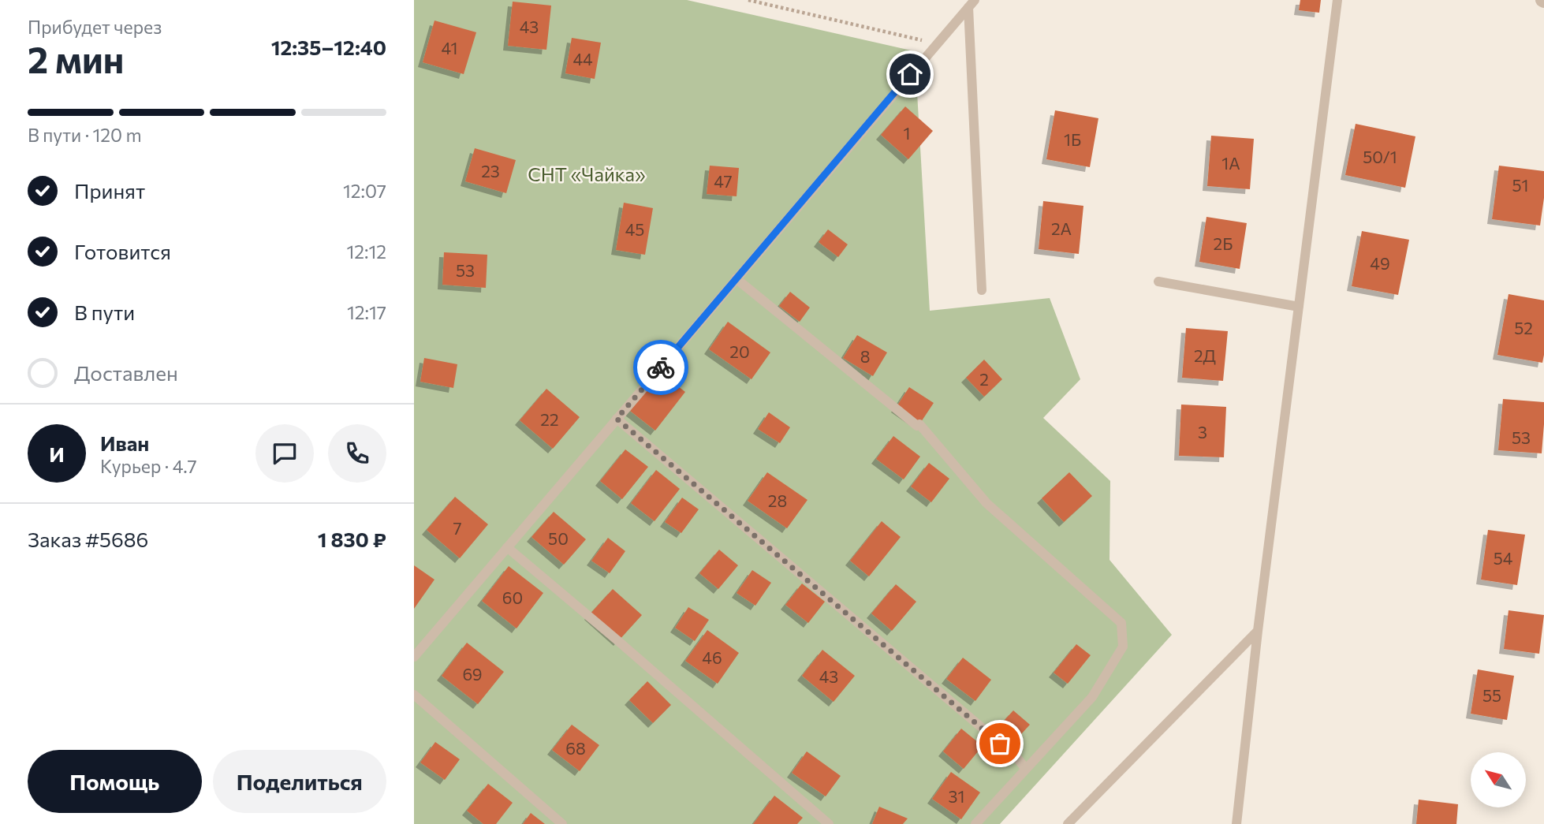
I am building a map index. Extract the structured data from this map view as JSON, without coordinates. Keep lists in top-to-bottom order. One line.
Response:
{"parks":["СНТ «Чайка»"],"house_numbers":["43","41","44","1","1Б","50/1","1А","23","47","51","2А","45","2Б","49","53","52","20","2Д","8","2","22","3","53","28","7","50","54","60","46","69","43","55","68","31"],"north":"top left","page":{"heading":["2 мин","Прибудет через","12:35–12:40"],"panel":["Иван","Курьер · 4.7","Заказ #5686","1 830 ₽"],"bar":"В пути · 120 m","list":[["Принят","12:07"],["Готовится","12:12"],["В пути","12:17"],"Доставлен"],"round":"И","buttons":["Помощь","Поделиться"]}}
